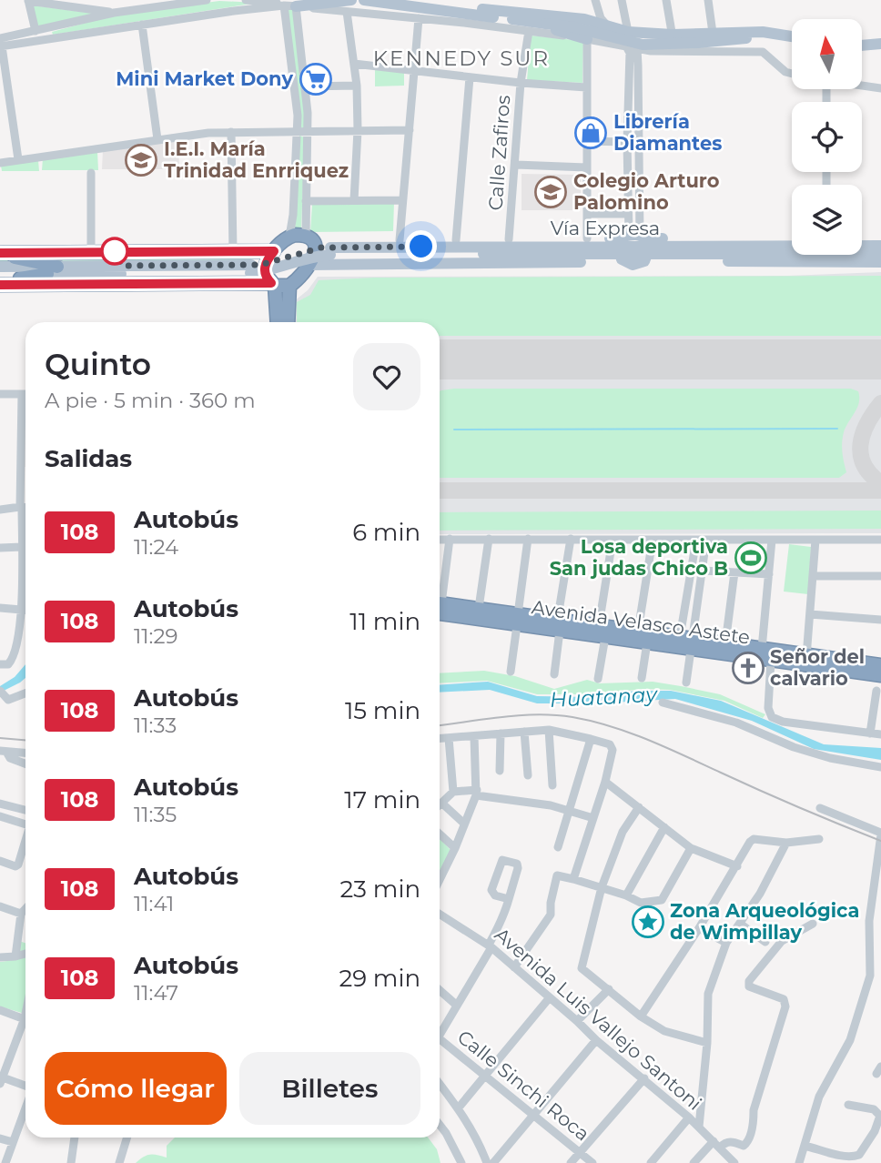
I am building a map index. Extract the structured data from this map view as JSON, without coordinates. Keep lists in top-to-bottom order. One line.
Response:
{"streets":{"highway":["Avenida Velasco Astete"],"main road":["Vía Expresa"],"street":["Calle Zafiros","Avenida Luis Vallejo Santoni","Calle Sinchi Roca"]},"crossings":[["Calle Zafiros","Vía Expresa"]],"districts":["KENNEDY SUR"],"water":["Huatanay"],"places":{"supermarket":["Mini Market Dony"],"shop":["Librería Diamantes"],"school or university":["I.E.I. María Trinidad Enrriquez","Colegio Arturo Palomino"],"sports":["Losa deportiva San judas Chico B"],"church":["Señor del calvario"],"place":["Zona Arqueológica de Wimpillay"]},"lines":["bus line 108"],"north":"top","page":{"heading":[["Quinto","A pie · 5 min · 360 m"],"Salidas"],"list":[{"mark":"108","name":"Autobús","note":"11:24","value":"6 min"},{"mark":"108","name":"Autobús","note":"11:29","value":"11 min"},{"mark":"108","name":"Autobús","note":"11:33","value":"15 min"},{"mark":"108","name":"Autobús","note":"11:35","value":"17 min"},{"mark":"108","name":"Autobús","note":"11:41","value":"23 min"},{"mark":"108","name":"Autobús","note":"11:47","value":"29 min"}],"buttons":["Cómo llegar","Billetes"]}}
